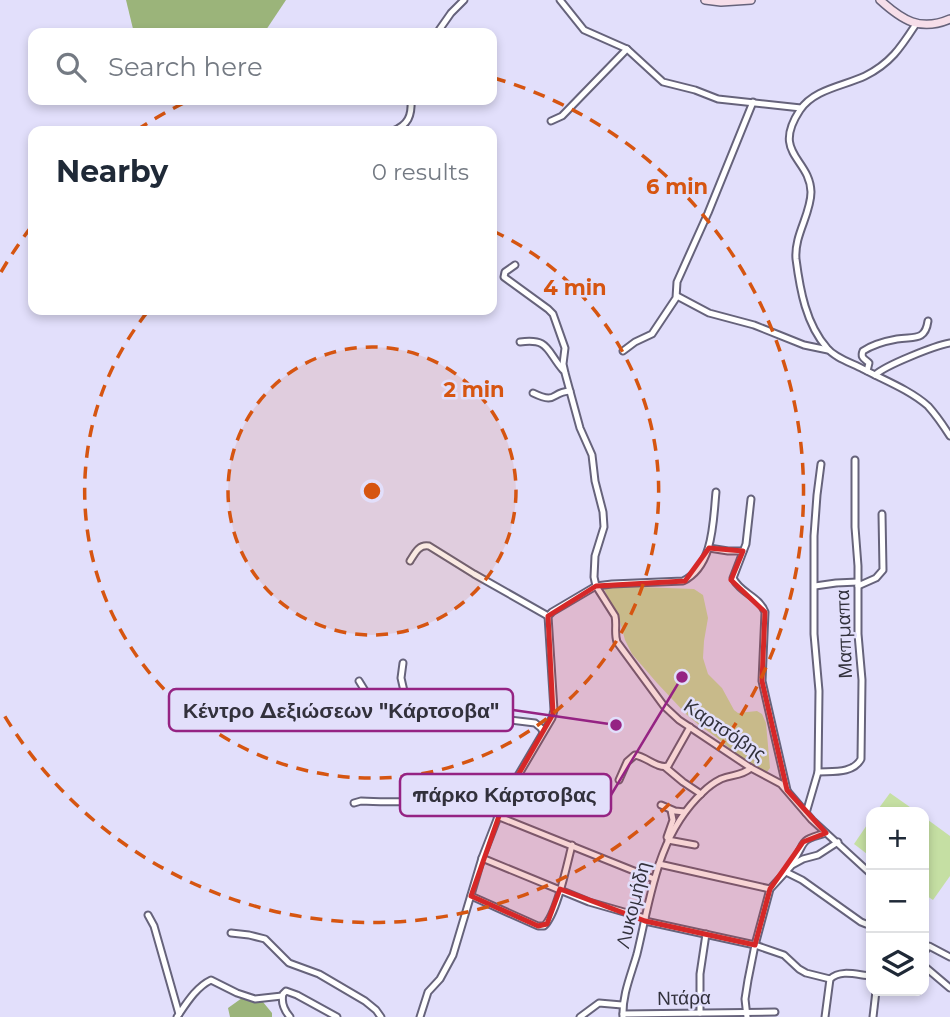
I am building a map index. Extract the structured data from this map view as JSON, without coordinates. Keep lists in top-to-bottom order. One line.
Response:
{"streets":{"street":["Μαπμαπα","Καρτσόβης","Λυκομήδη","Ντάρα"]},"crossings":[["Λυκομήδη","Ντάρα"]],"places":["πάρκο Κάρτσοβας","Κέντρο Δεξιώσεων \"Κάρτσοβα\""],"page":{"search":"Search here","heading":["Nearby","0 results"],"map_buttons":["+","−"]},"rings":["6 min","4 min","2 min"]}
